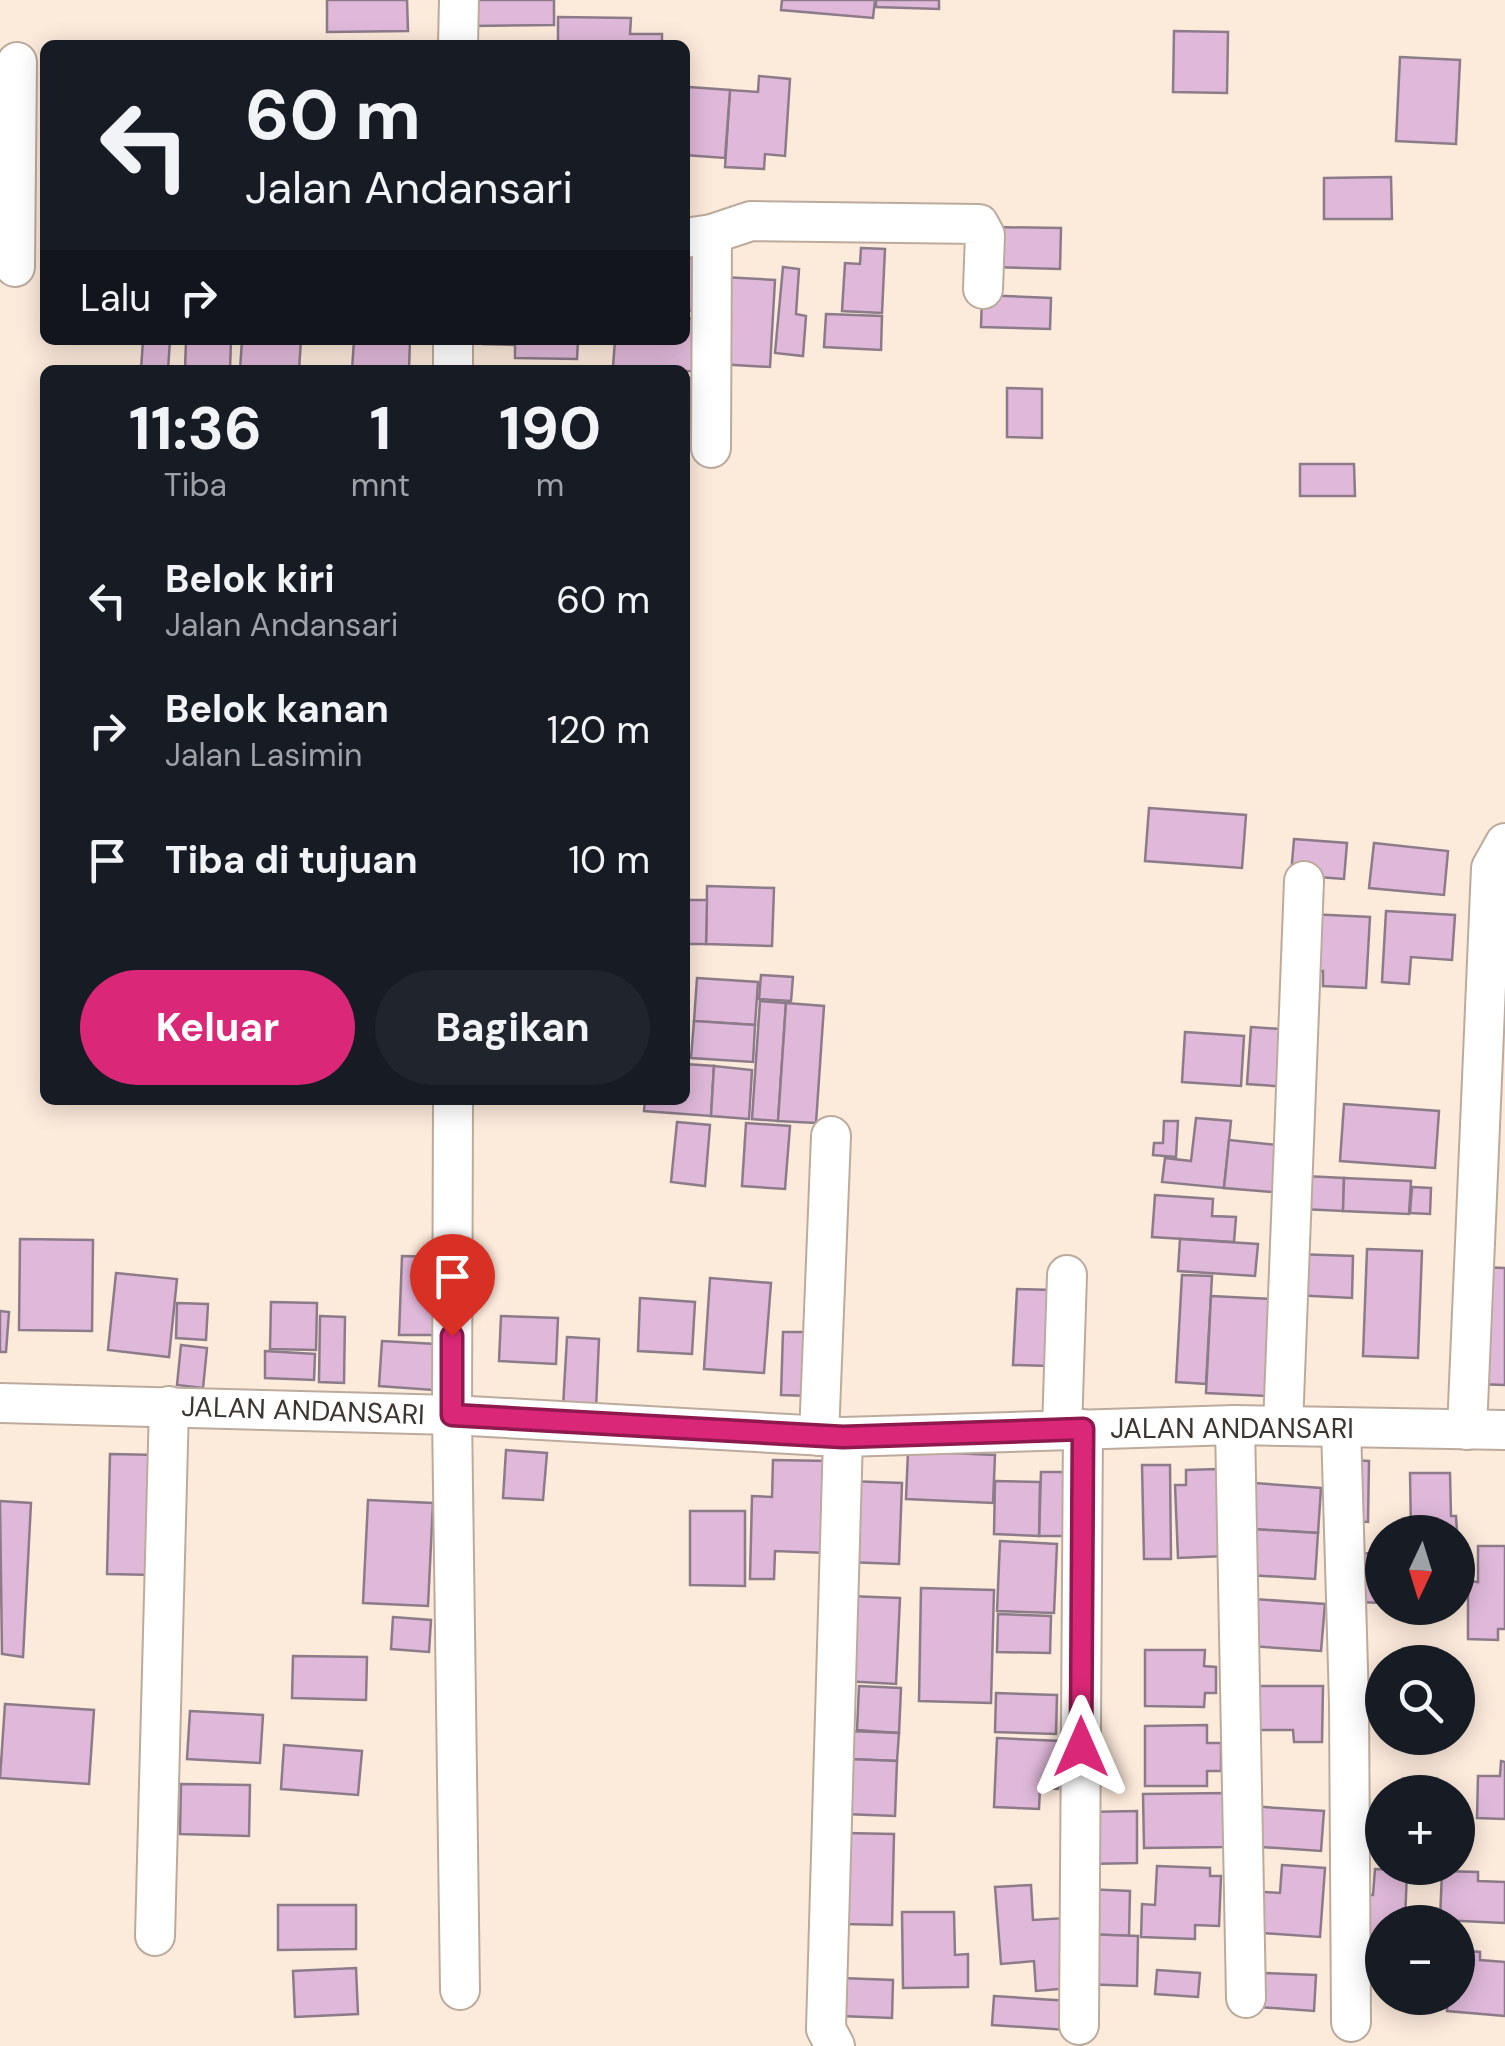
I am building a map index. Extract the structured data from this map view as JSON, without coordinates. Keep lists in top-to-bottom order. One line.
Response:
{"streets":{"street":["JALAN ANDANSARI"]},"north":"bottom","page":{"turn":["60 m","Jalan Andansari"],"then":"Lalu","eta":["11:36","Tiba","1","mnt","190","m"],"list":[{"name":"Belok kiri","note":"Jalan Andansari","value":"60 m"},{"name":"Belok kanan","note":"Jalan Lasimin","value":"120 m"},{"name":"Tiba di tujuan","value":"10 m"}],"buttons":["Keluar","Bagikan"],"map_buttons":["+","−"]}}
